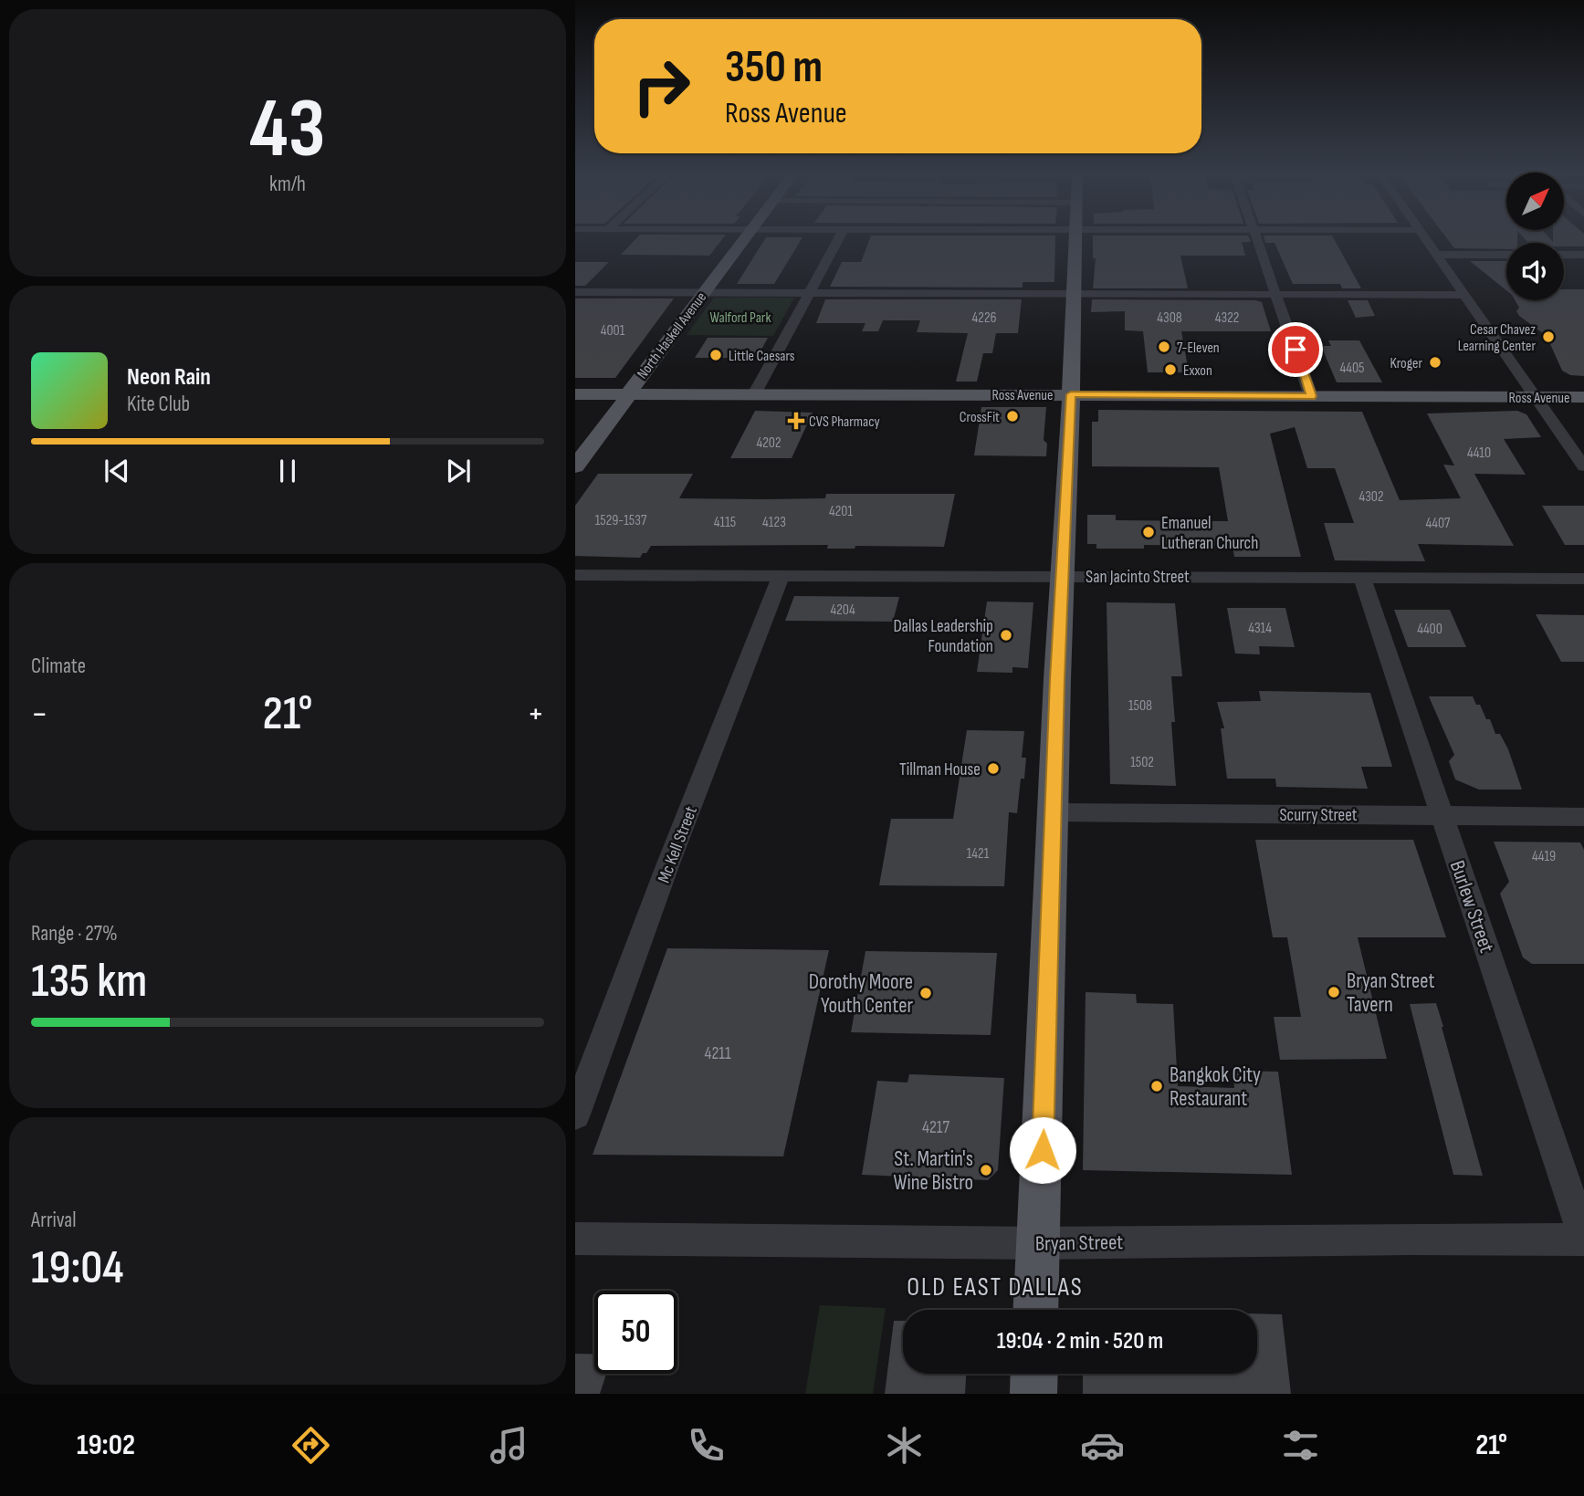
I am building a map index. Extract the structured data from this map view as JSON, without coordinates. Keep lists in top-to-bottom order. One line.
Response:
{"streets":{"main road":["North Haskell Avenue","Ross Avenue"],"street":["San Jacinto Street","Scurry Street","Mc Kell Street","Burlew Street","Bryan Street"]},"crossings":[["North Haskell Avenue","Ross Avenue"],["San Jacinto Street","Mc Kell Street"],["San Jacinto Street","Burlew Street"],["Scurry Street","Burlew Street"],["Burlew Street","Bryan Street"]],"districts":["OLD EAST DALLAS"],"parks":["Walford Park"],"places":{"other":["Cesar Chavez Learning Center","7-Eleven","Little Caesars","Kroger","Exxon","CrossFit","Emanuel Lutheran Church","Dallas Leadership Foundation","Tillman House","Bryan Street Tavern","Dorothy Moore Youth Center","Bangkok City Restaurant","St. Martin's Wine Bistro"],"health":["CVS Pharmacy"]},"house_numbers":["4226","4308","4322","4001","4405","4202","4410","4302","4201","1529-1537","4115","4123","4407","4204","4314","4400","1508","1502","1421","4419","4211","4217"],"north":"top right","page":{"tile":[["43","km/h"],"Climate",["Range · 27%","135 km"],["Arrival","19:04"]],"turn":["350 m","Ross Avenue"],"song":["Neon Rain","Kite Club"],"heat":["−","21°","+"],"limit":"50","trip":"19:04 · 2 min · 520 m","tabs":["19:02","21°"]}}
